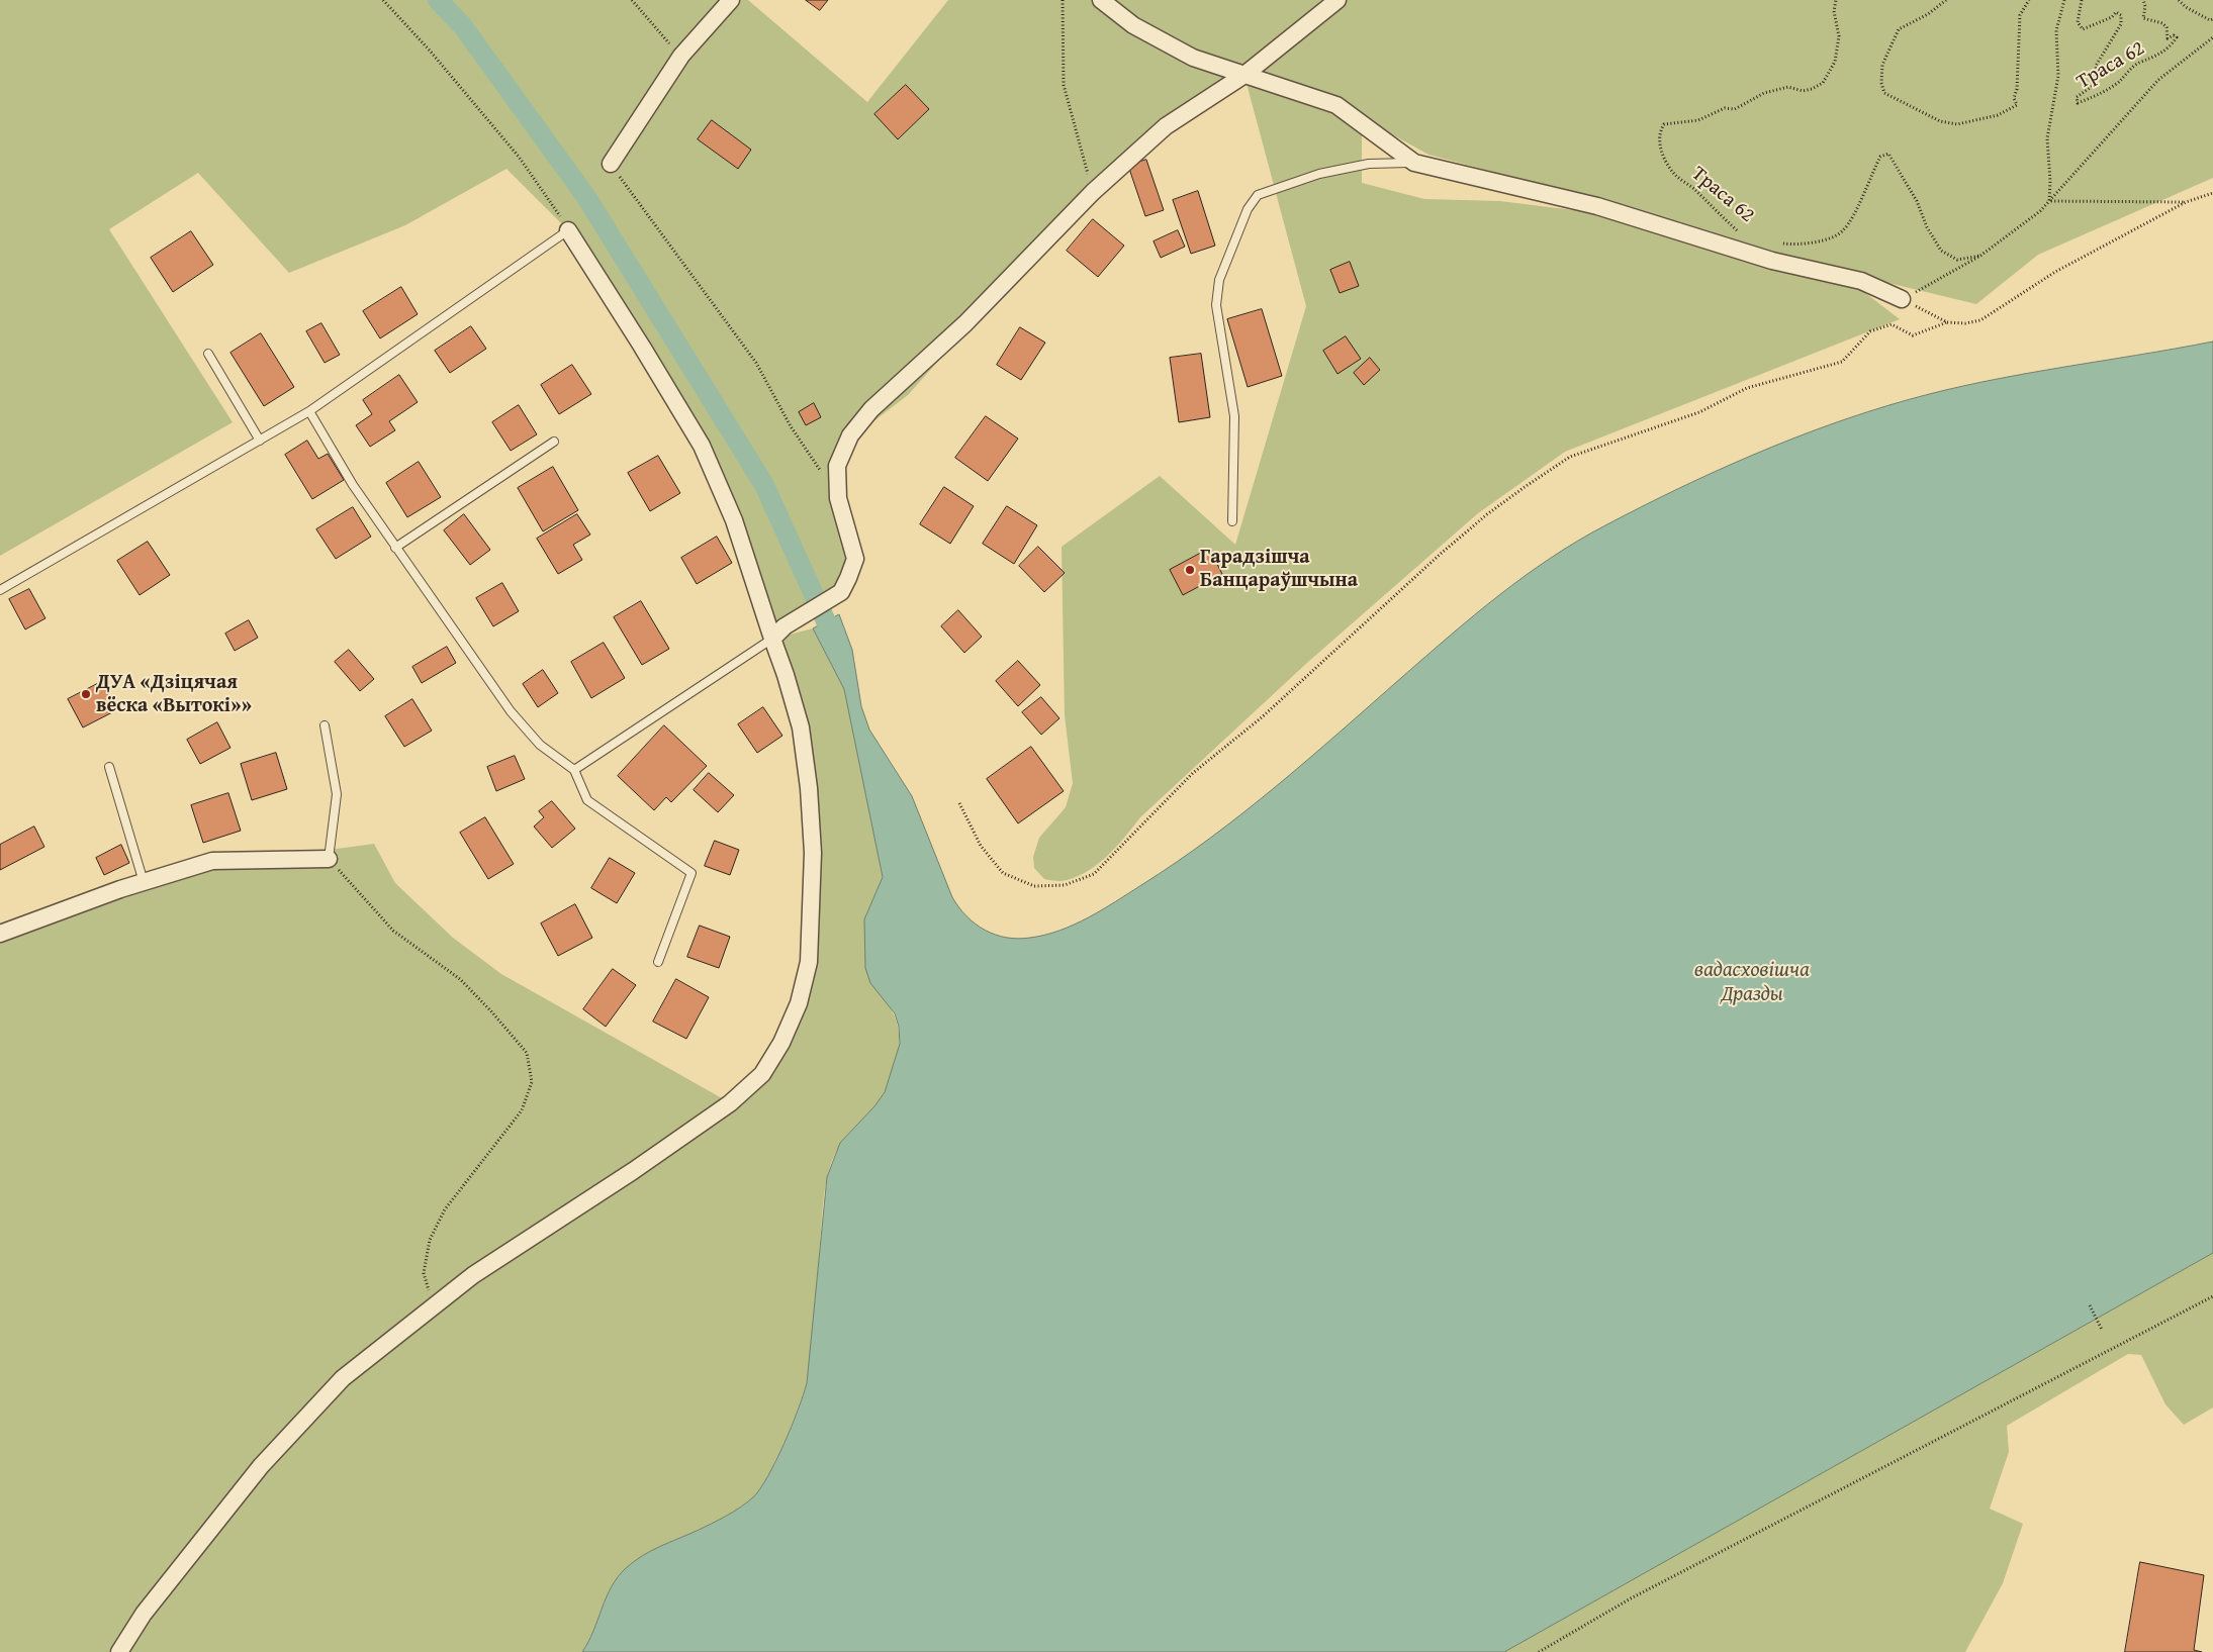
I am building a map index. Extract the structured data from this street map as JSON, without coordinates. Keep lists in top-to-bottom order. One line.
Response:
{"streets":{"path":["Траса 62"]},"water":["вадасховішча Дразды"],"places":["Гарадзішча Банцараўшчына","ДУА «Дзіцячая вёска «Вытокі»»"]}
